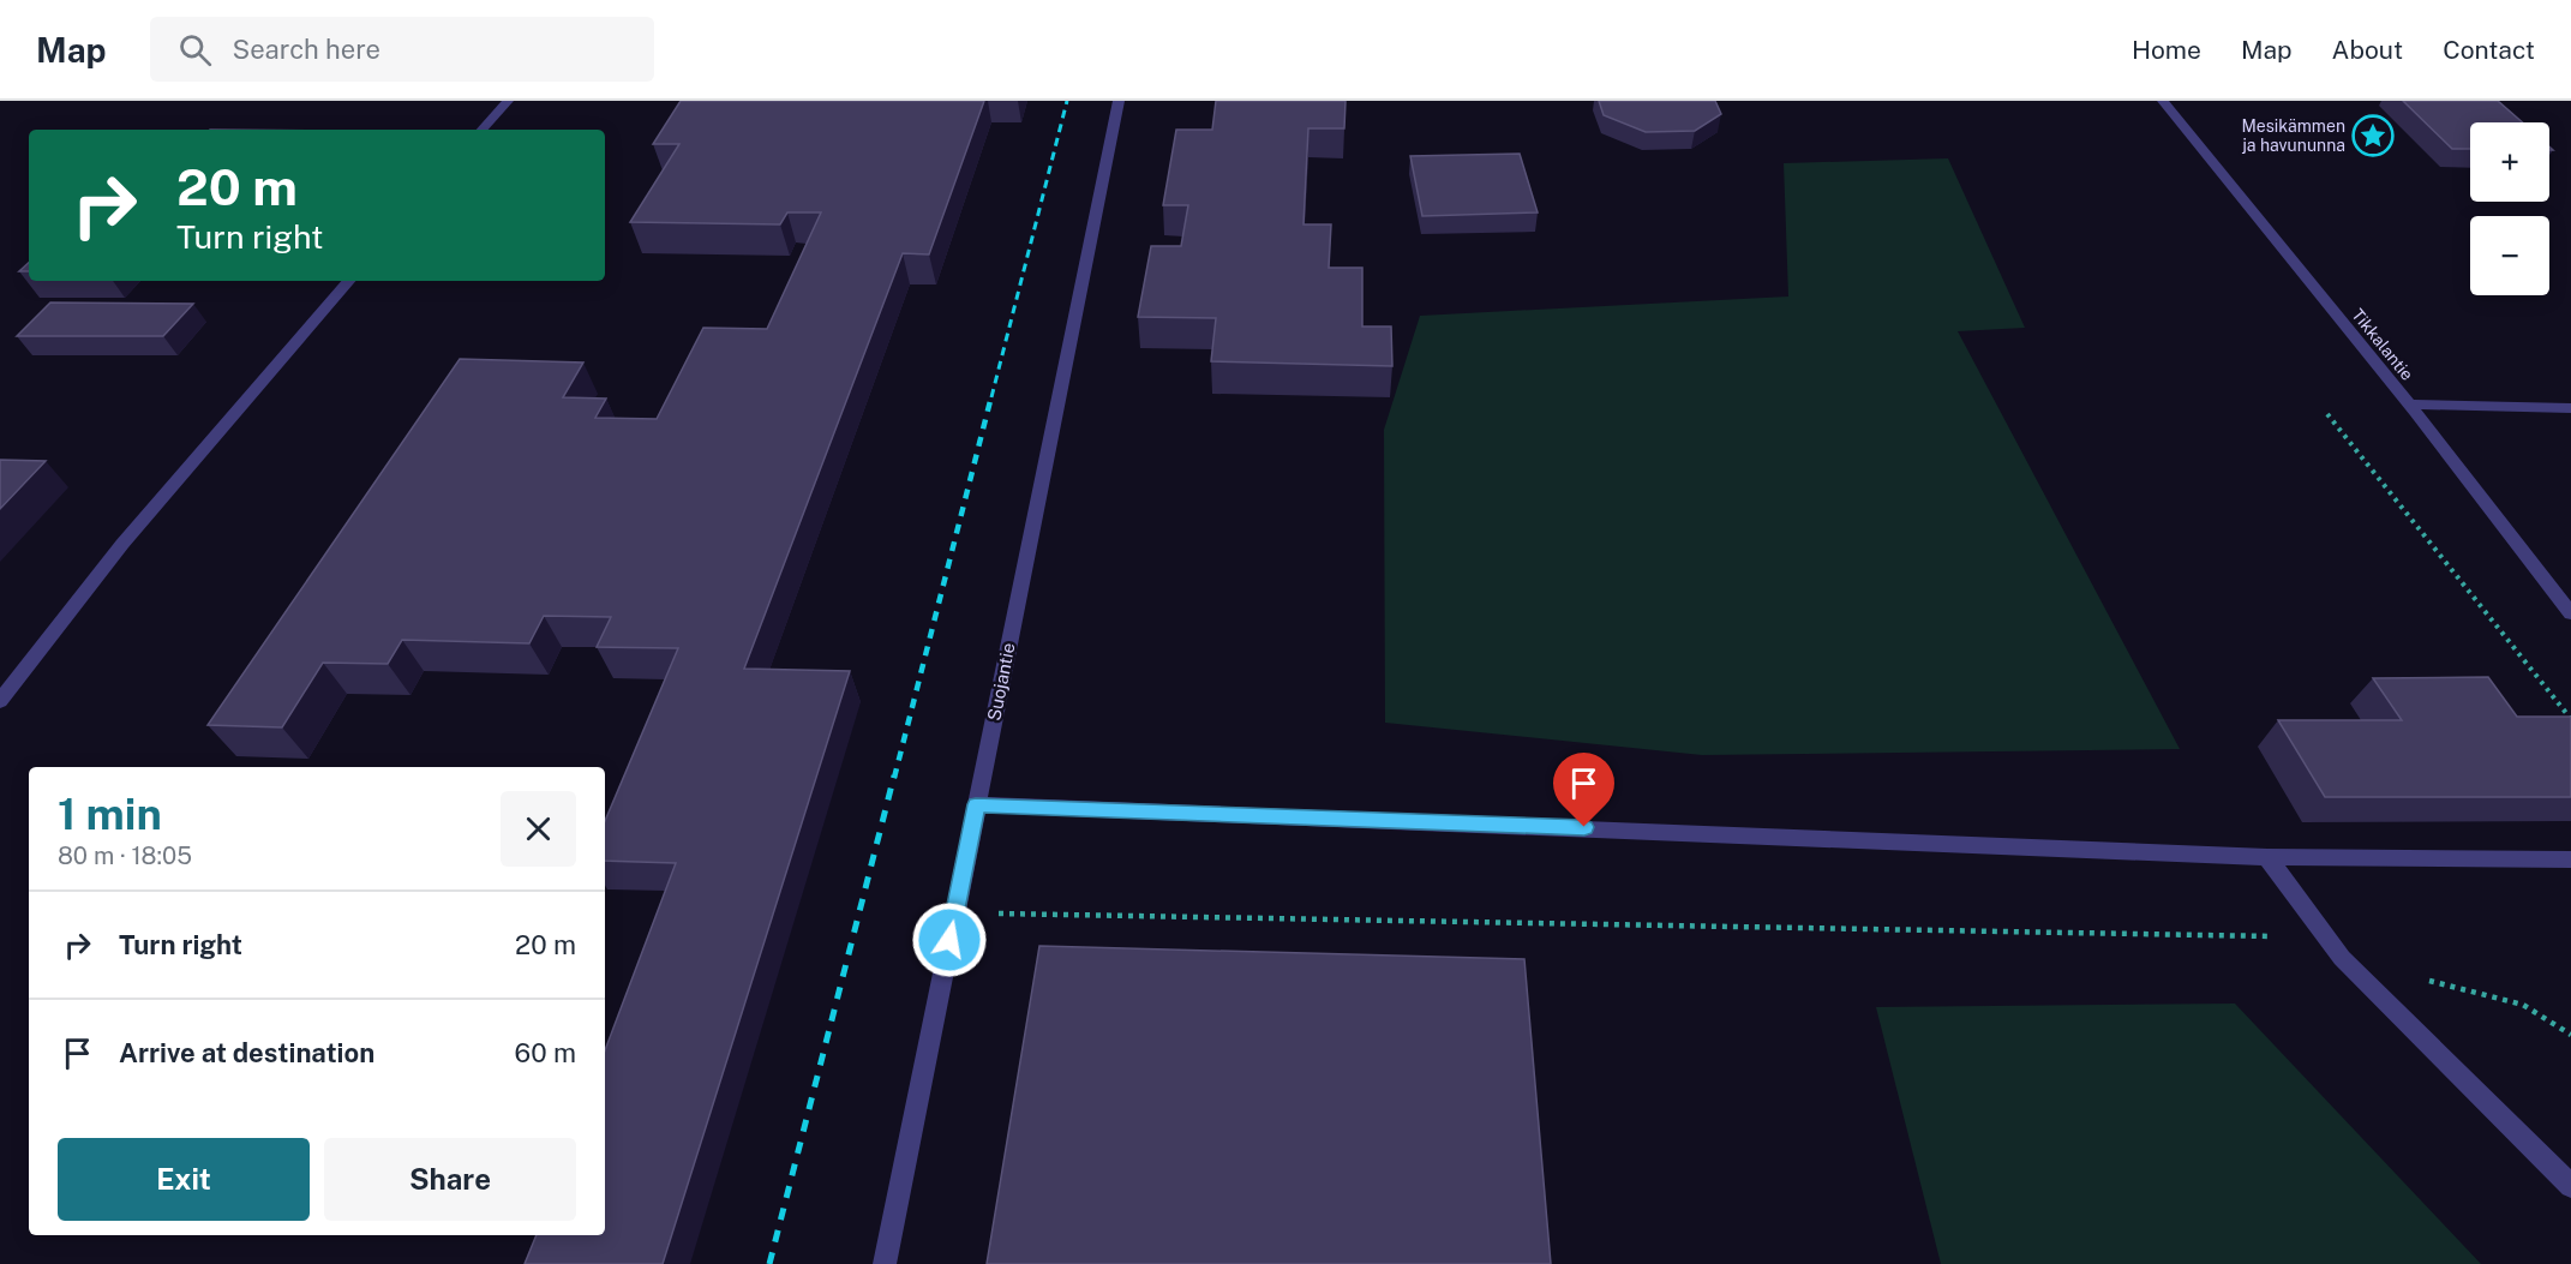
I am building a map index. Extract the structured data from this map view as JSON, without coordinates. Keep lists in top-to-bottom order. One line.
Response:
{"streets":{"street":["Tikkalantie","Suojantie"]},"places":{"place":["Mesikämmen ja havununna"]},"page":{"header":"Map","search":"Search here","nav":["Home","Map","About","Contact"],"map_buttons":["+","−"],"turn":["20 m","Turn right"],"heading":["1 min","80 m · 18:05"],"list":[{"name":"Turn right","value":"20 m"},{"name":"Arrive at destination","value":"60 m"}],"buttons":["Exit","Share"]}}
